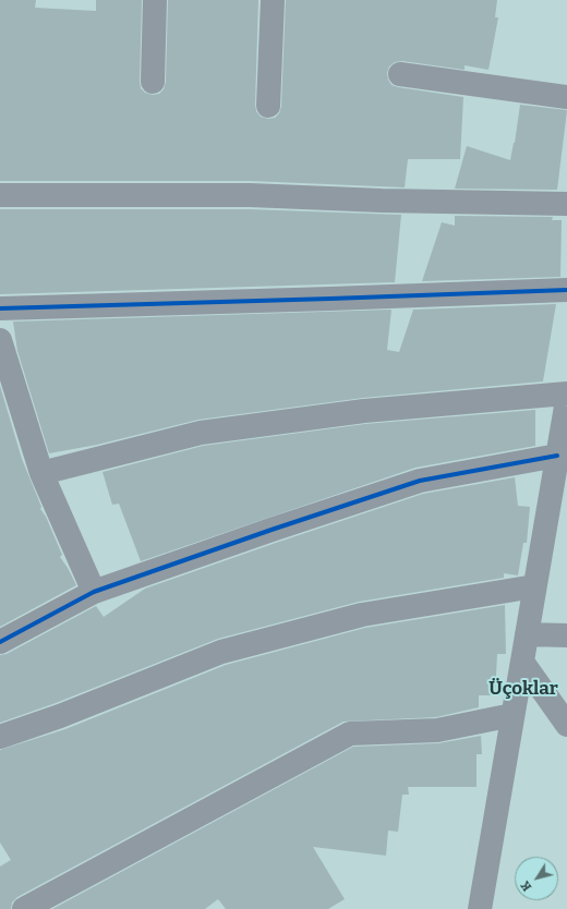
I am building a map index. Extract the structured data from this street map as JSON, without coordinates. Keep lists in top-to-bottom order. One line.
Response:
{"districts":["Üçoklar"],"north":"bottom left"}
